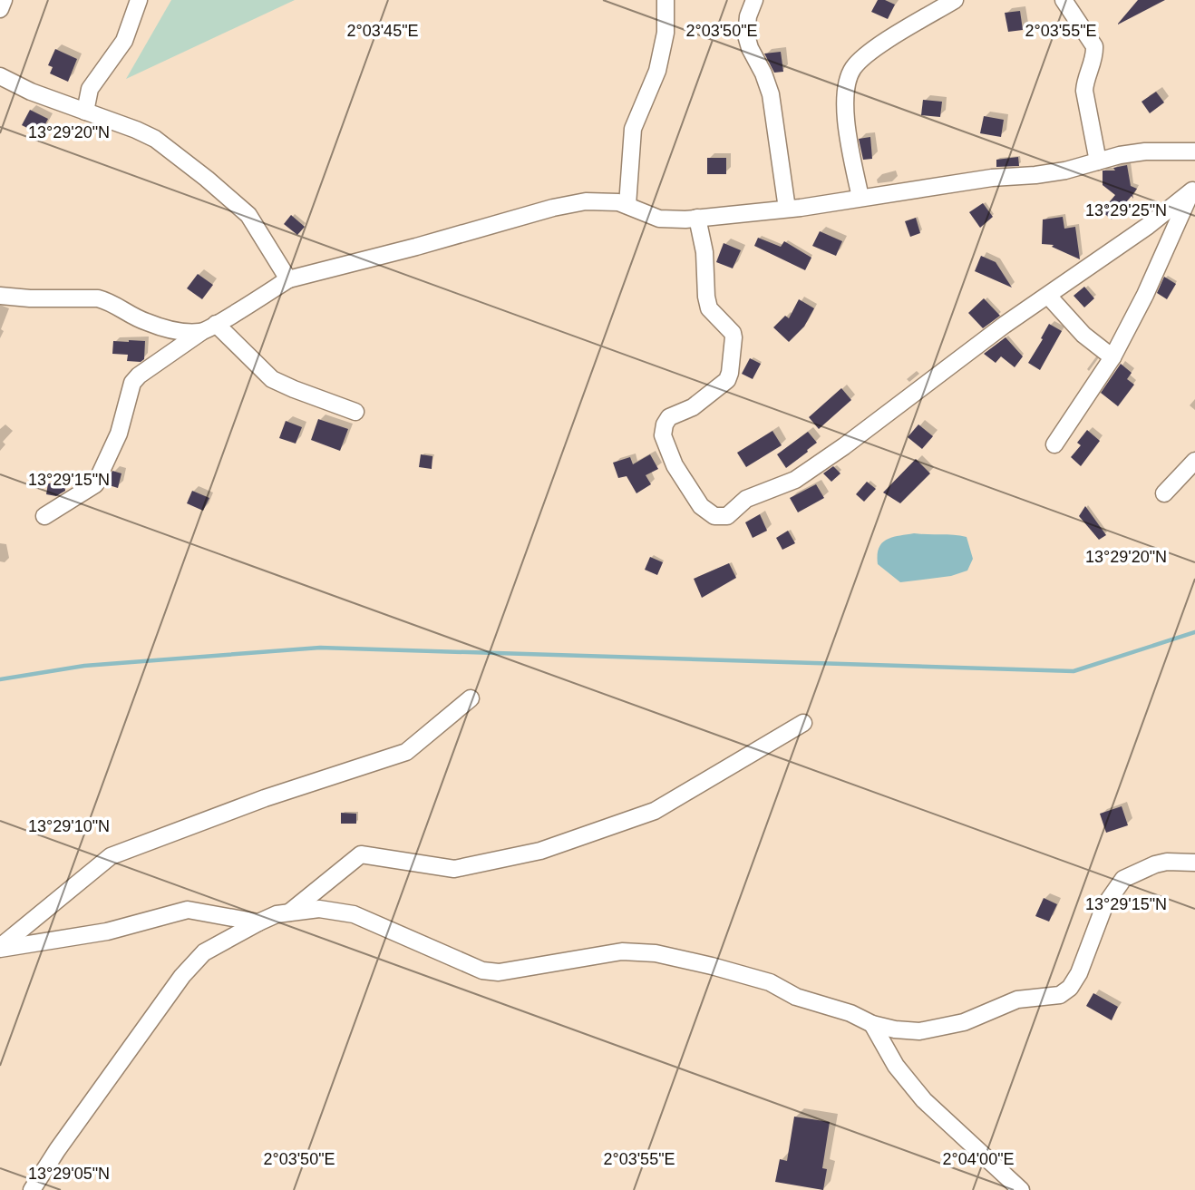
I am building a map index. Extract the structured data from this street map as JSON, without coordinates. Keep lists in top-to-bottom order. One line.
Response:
{"coordinates":["2°03'45\"E","2°03'50\"E","2°03'55\"E","13°29'20\"N","13°29'25\"N","13°29'15\"N","13°29'10\"N","2°04'00\"E","13°29'05\"N"]}
